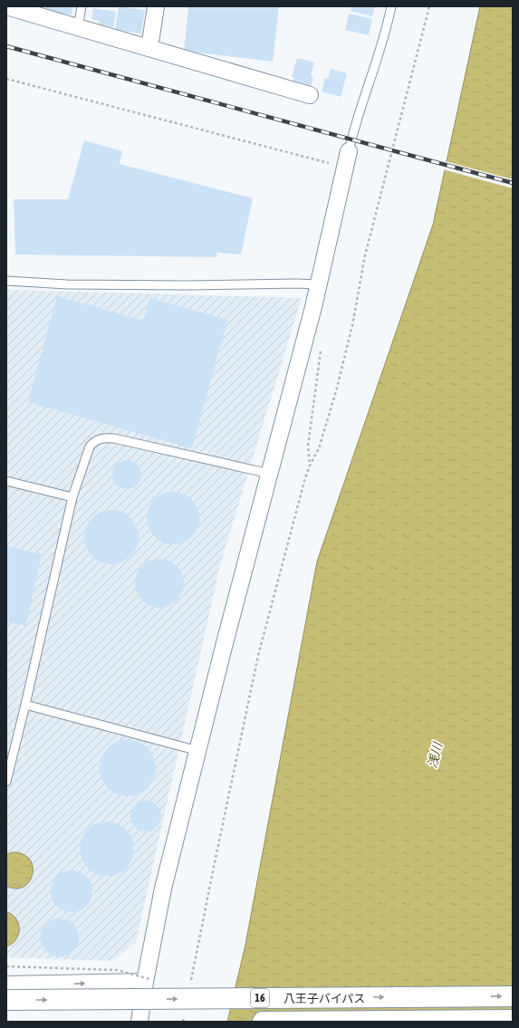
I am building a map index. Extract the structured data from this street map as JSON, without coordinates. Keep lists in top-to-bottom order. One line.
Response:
{"streets":{"highway":["16","八王子バイパス"]},"water":["浅川"]}
